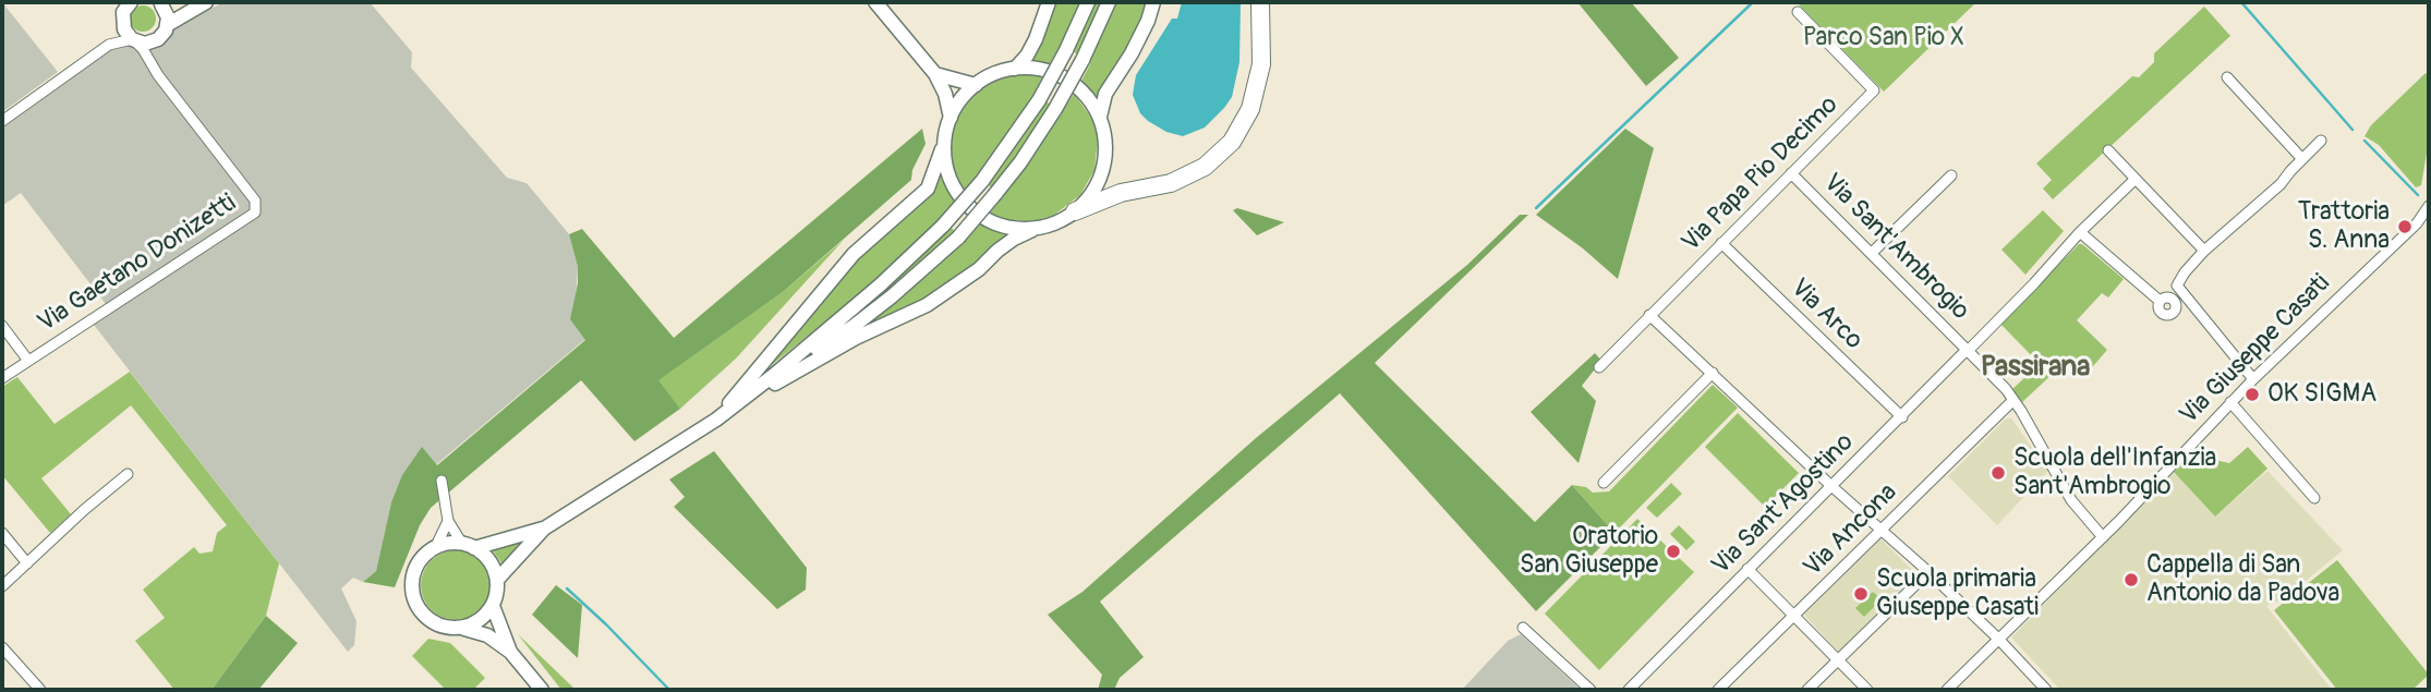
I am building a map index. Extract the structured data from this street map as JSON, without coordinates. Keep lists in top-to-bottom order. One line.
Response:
{"streets":{"street":["Via Papa Pio Decimo","Via Sant'Ambrogio","Via Gaetano Donizetti","Via Arco","Via Giuseppe Casati","Via Sant'Agostino","Via Ancona"]},"crossings":[["Via Papa Pio Decimo","Via Sant'Ambrogio"],["Via Papa Pio Decimo","Via Arco"],["Via Sant'Ambrogio","Via Giuseppe Casati"],["Via Sant'Ambrogio","Via Sant'Agostino"],["Via Sant'Ambrogio","Via Ancona"],["Via Arco","Via Sant'Agostino"]],"districts":["Passirana"],"parks":["Parco San Pio X"],"places":["Trattoria S. Anna","OK SIGMA","Scuola dell'Infanzia Sant'Ambrogio","Oratorio San Giuseppe","Cappella di San Antonio da Padova","Scuola primaria Giuseppe Casati"]}
